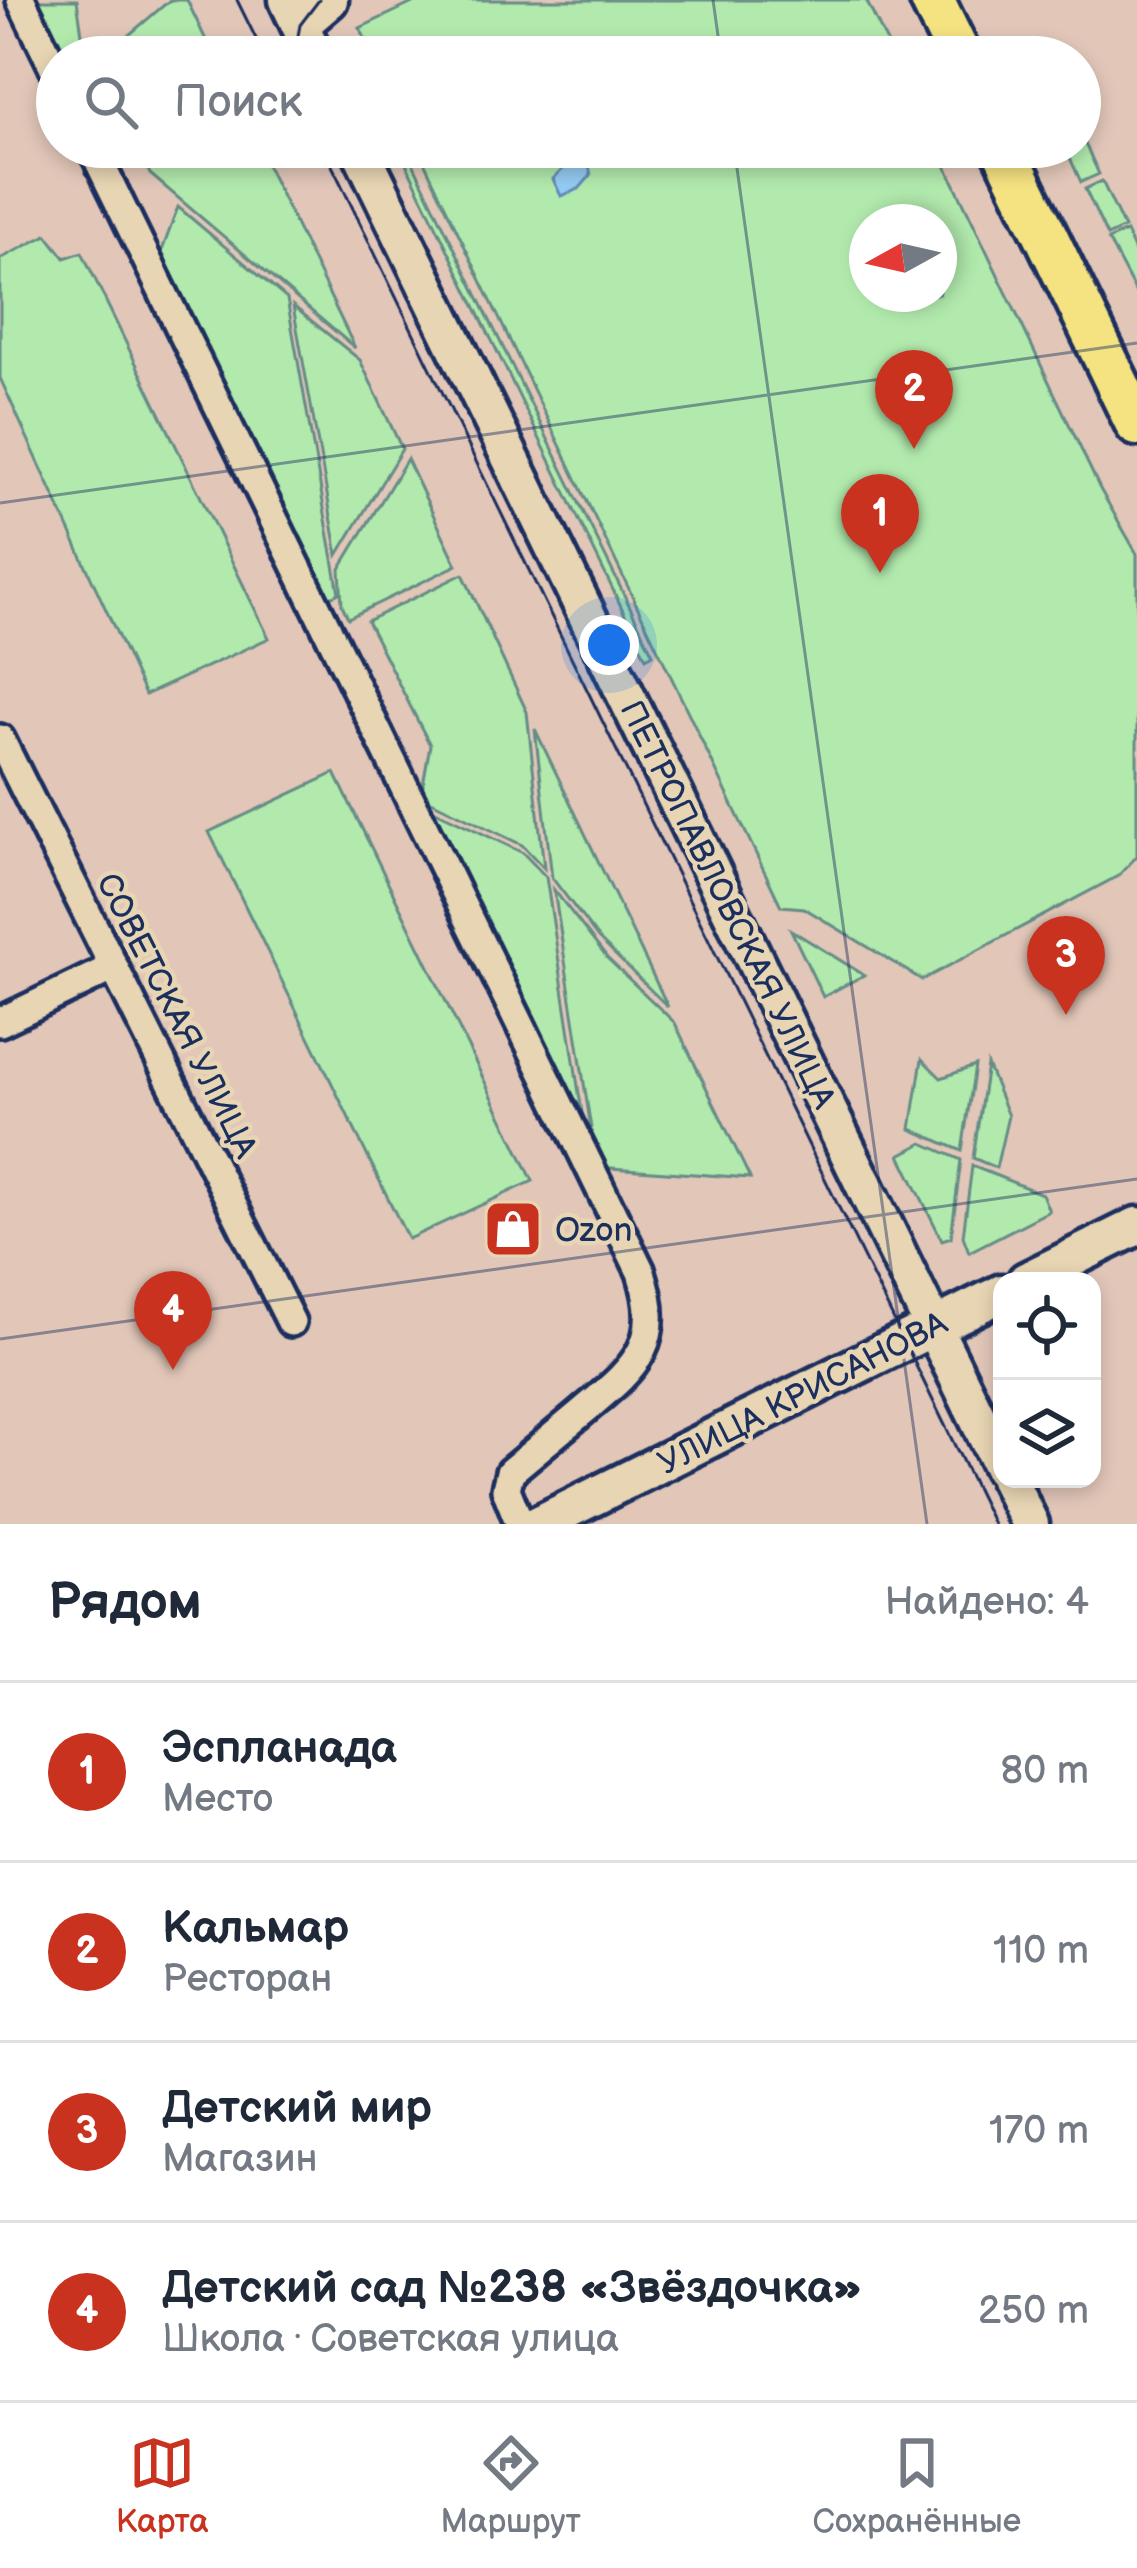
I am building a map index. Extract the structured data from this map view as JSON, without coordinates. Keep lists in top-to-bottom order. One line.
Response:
{"streets":{"main road":["ПЕТРОПАВЛОВСКАЯ УЛИЦА","УЛИЦА КРИСАНОВА"],"street":["СОВЕТСКАЯ УЛИЦА"]},"crossings":[["ПЕТРОПАВЛОВСКАЯ УЛИЦА","УЛИЦА КРИСАНОВА"]],"places":{"shop":["Ozon"]},"north":"left","page":{"search":"Поиск","pins":["2","1","3","4"],"heading":["Рядом","Найдено: 4"],"list":[{"mark":"1","name":"Эспланада","note":"Место","value":"80 m"},{"mark":"2","name":"Кальмар","note":"Ресторан","value":"110 m"},{"mark":"3","name":"Детский мир","note":"Магазин","value":"170 m"},{"mark":"4","name":"Детский сад №238 «Звёздочка»","note":"Школа · Советская улица","value":"250 m"}],"nav":["Карта","Маршрут","Сохранённые"]}}
